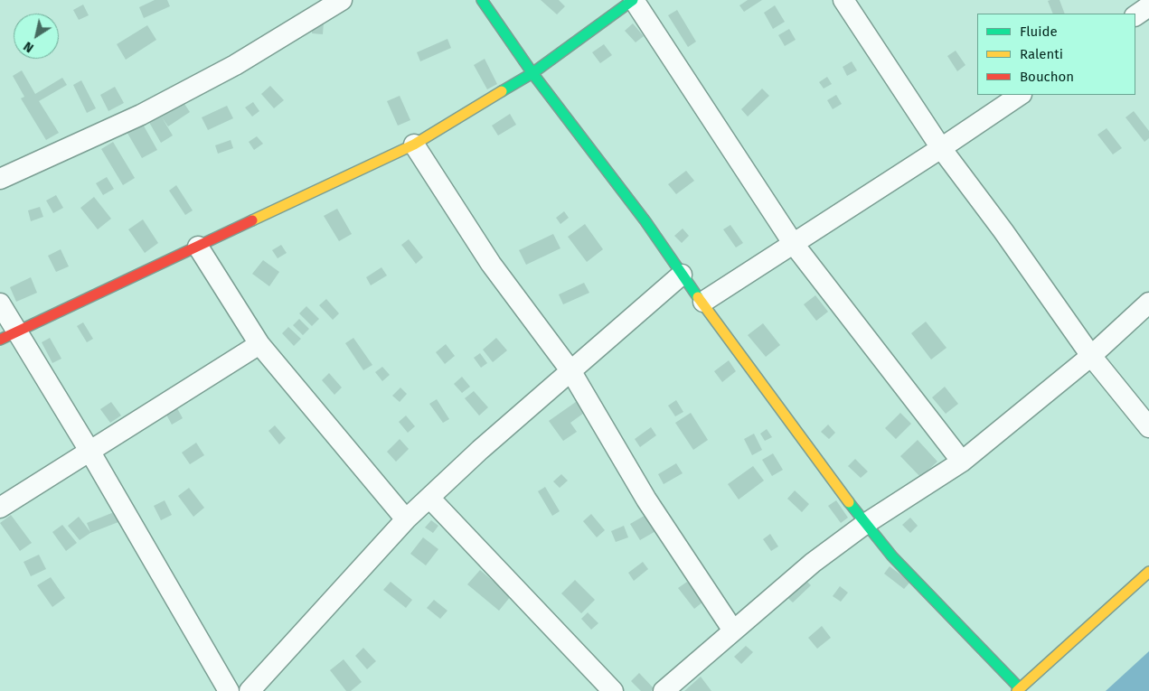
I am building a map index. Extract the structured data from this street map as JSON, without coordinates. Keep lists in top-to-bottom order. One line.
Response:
{"legend":["Fluide","Ralenti","Bouchon"],"north":"bottom left"}
